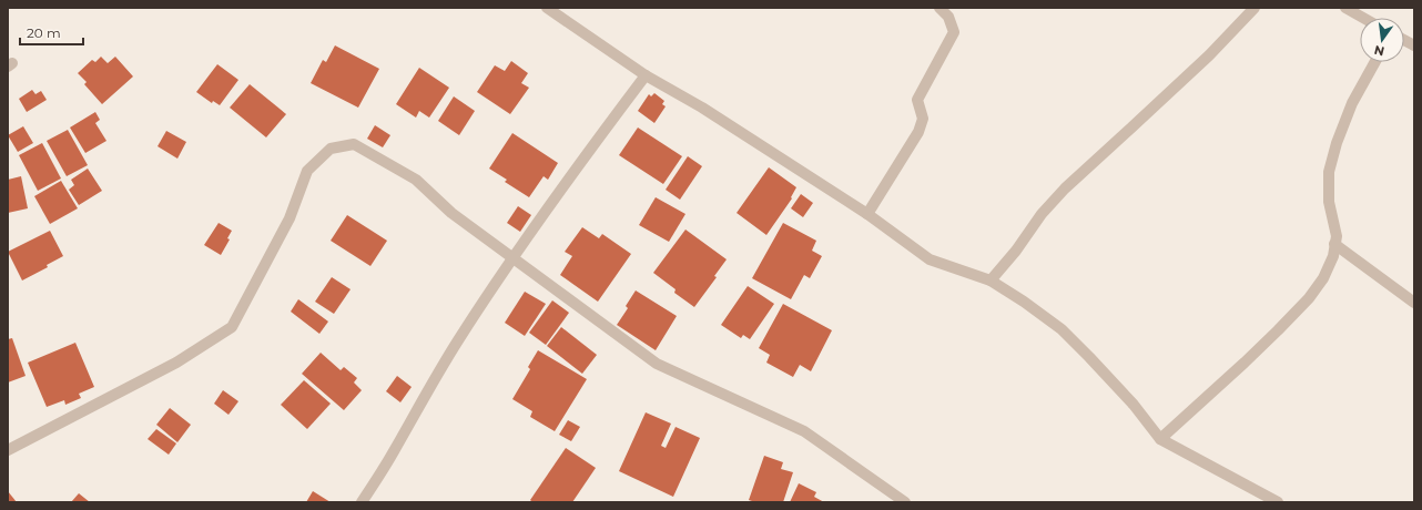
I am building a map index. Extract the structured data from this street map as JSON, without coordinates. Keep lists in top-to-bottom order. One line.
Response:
{"scale_bar":"20 m","north":"bottom"}
